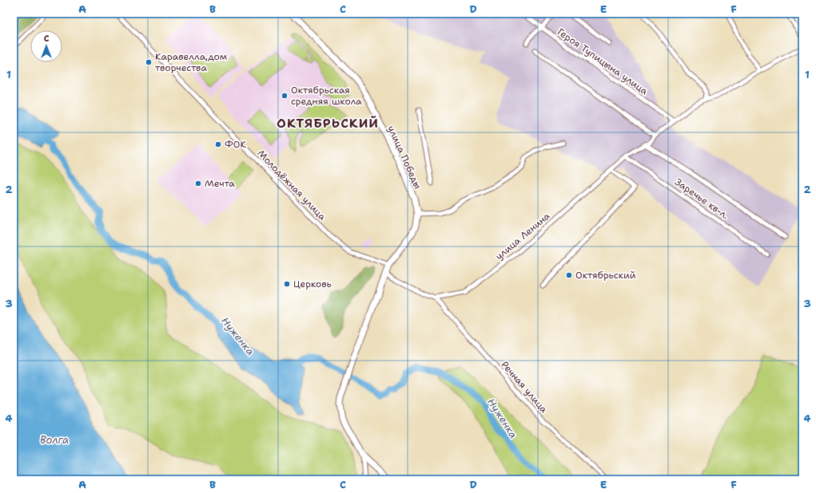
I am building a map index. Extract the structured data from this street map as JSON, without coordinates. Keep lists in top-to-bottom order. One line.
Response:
{"streets":{"street":["Героя Тупицына улица","улица Победы","Молодёжная улица","Заречье кв-л.","улица Ленина","Речная улица"]},"crossings":[["Героя Тупицына улица","улица Ленина"],["улица Победы","Молодёжная улица"],["Заречье кв-л.","улица Ленина"],["улица Ленина","Речная улица"]],"districts":["ОКТЯБРЬСКИЙ"],"water":["Нуженка","Волга"],"places":["Каравелла,дом творчества","Октябрьская средняя школа","ФОК","Мечта","Октябрьский","Церковь"],"north":"top","grid":{"columns":["A","B","C","D","E","F"],"rows":["1","2","3","4"]}}
